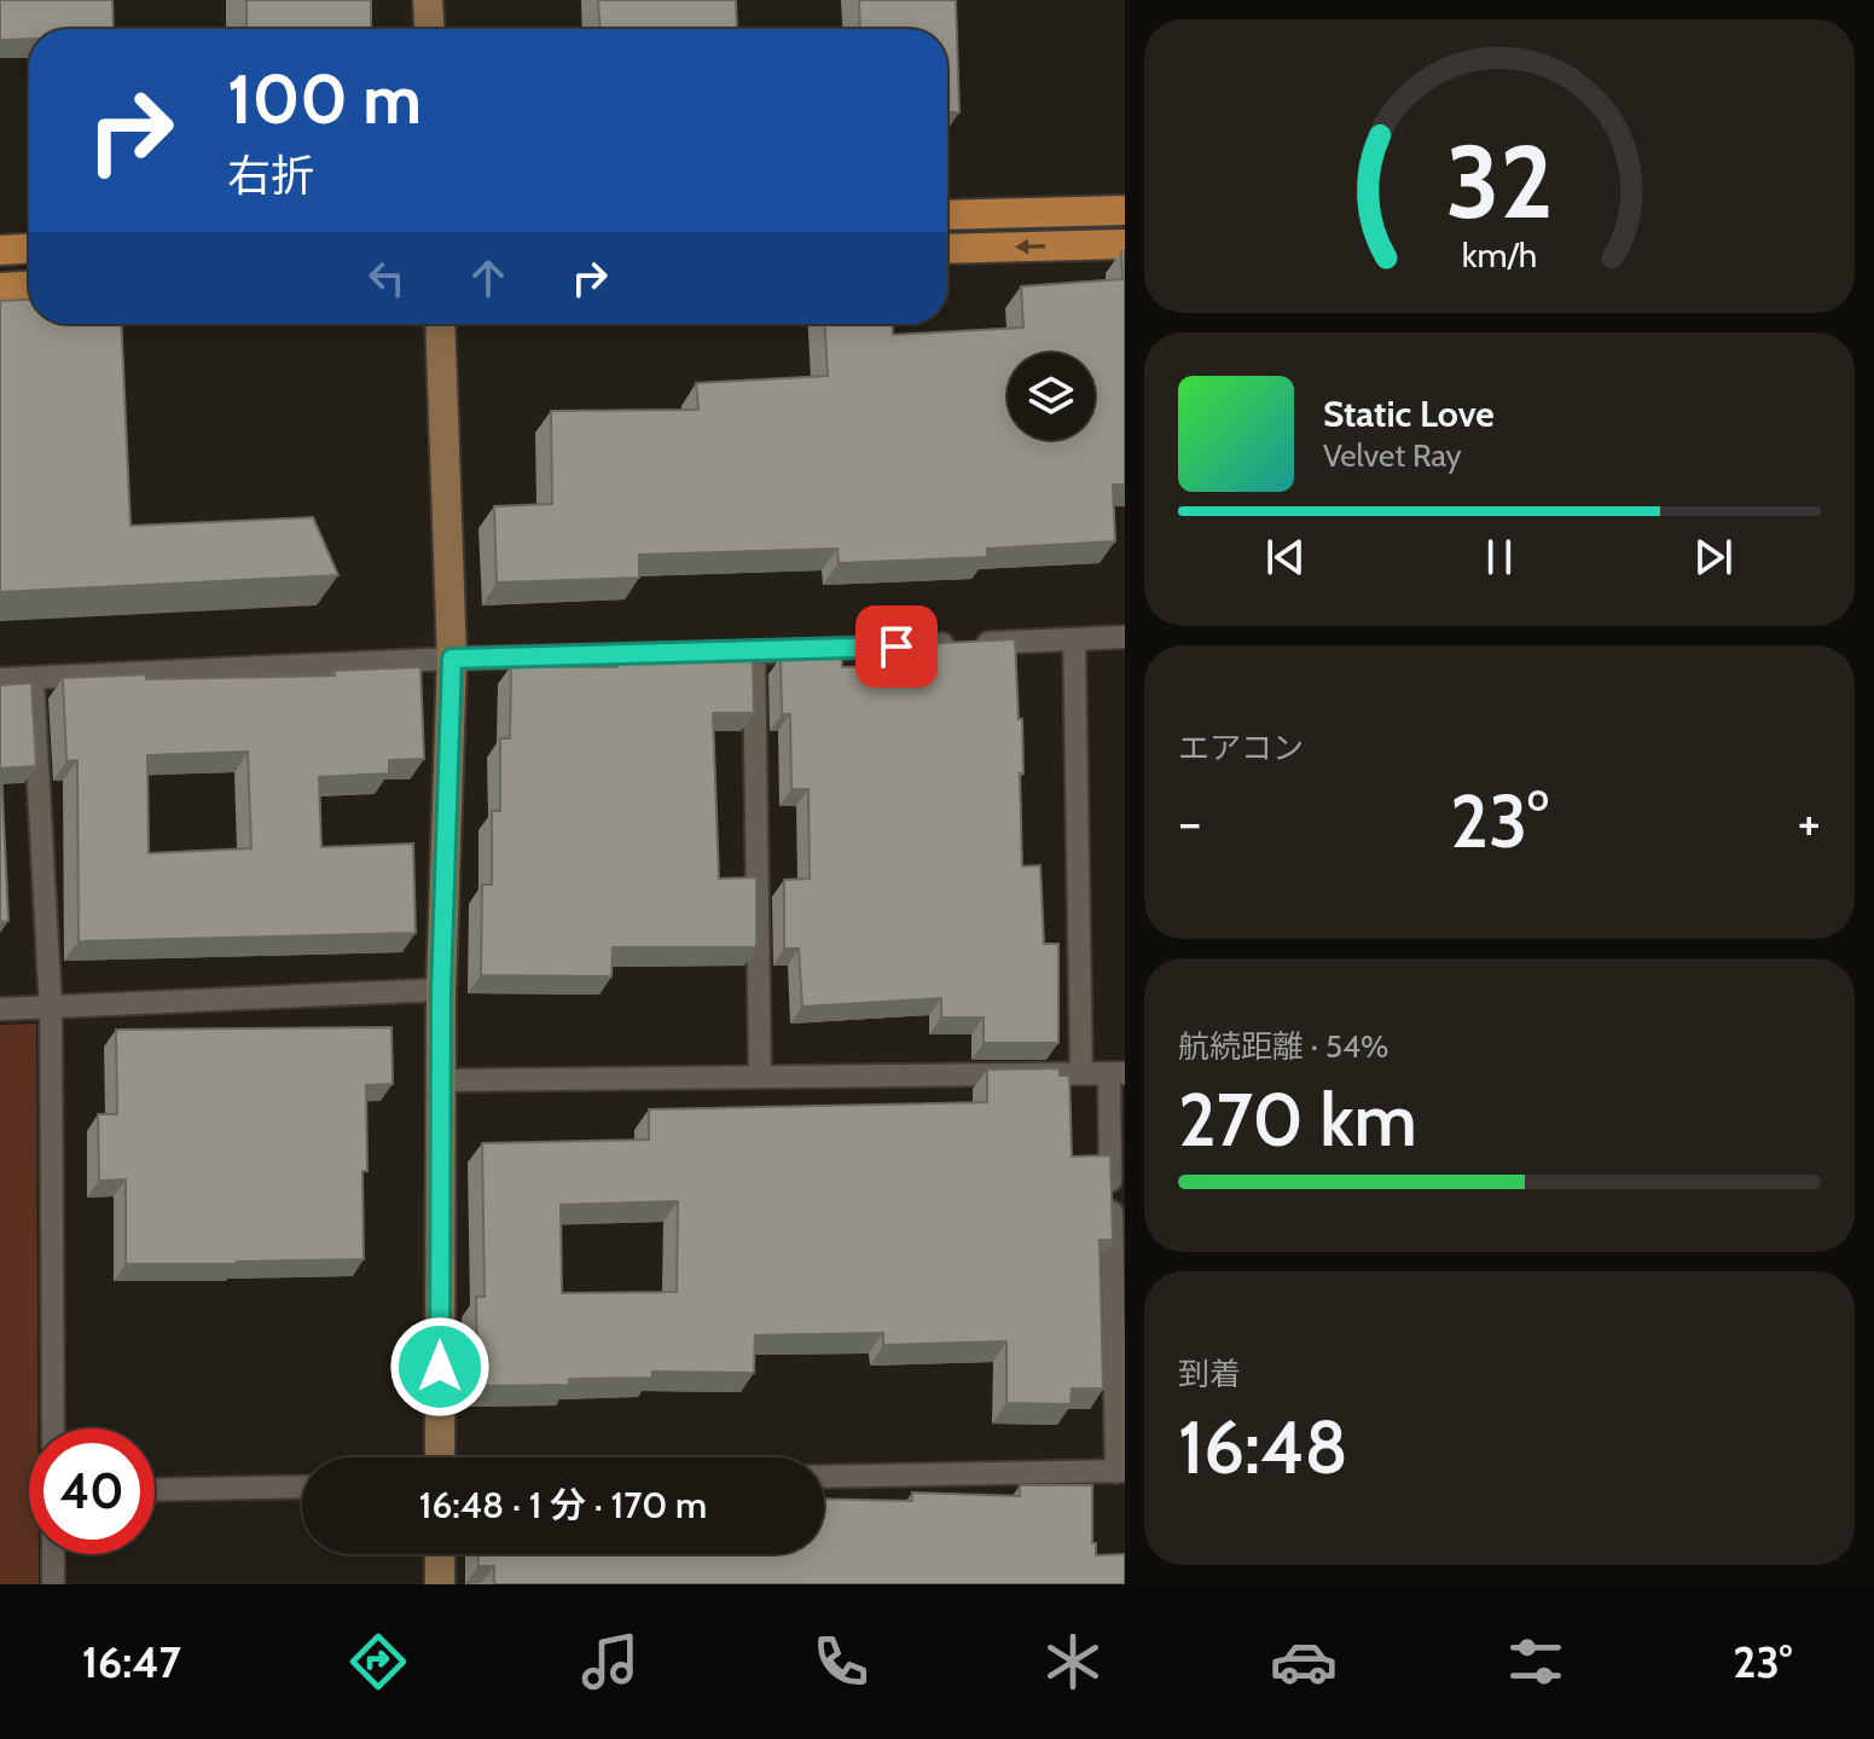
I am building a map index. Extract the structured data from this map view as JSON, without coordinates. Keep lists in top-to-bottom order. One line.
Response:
{"page":{"turn":["100 m","右折"],"song":["Static Love","Velvet Ray"],"tile":["エアコン",["航続距離 · 54%","270 km"],["到着","16:48"]],"heat":["−","23°","+"],"limit":"40","trip":"16:48 · 1 分 · 170 m","tabs":["16:47","23°"],"gauge":["32","km/h"]}}
